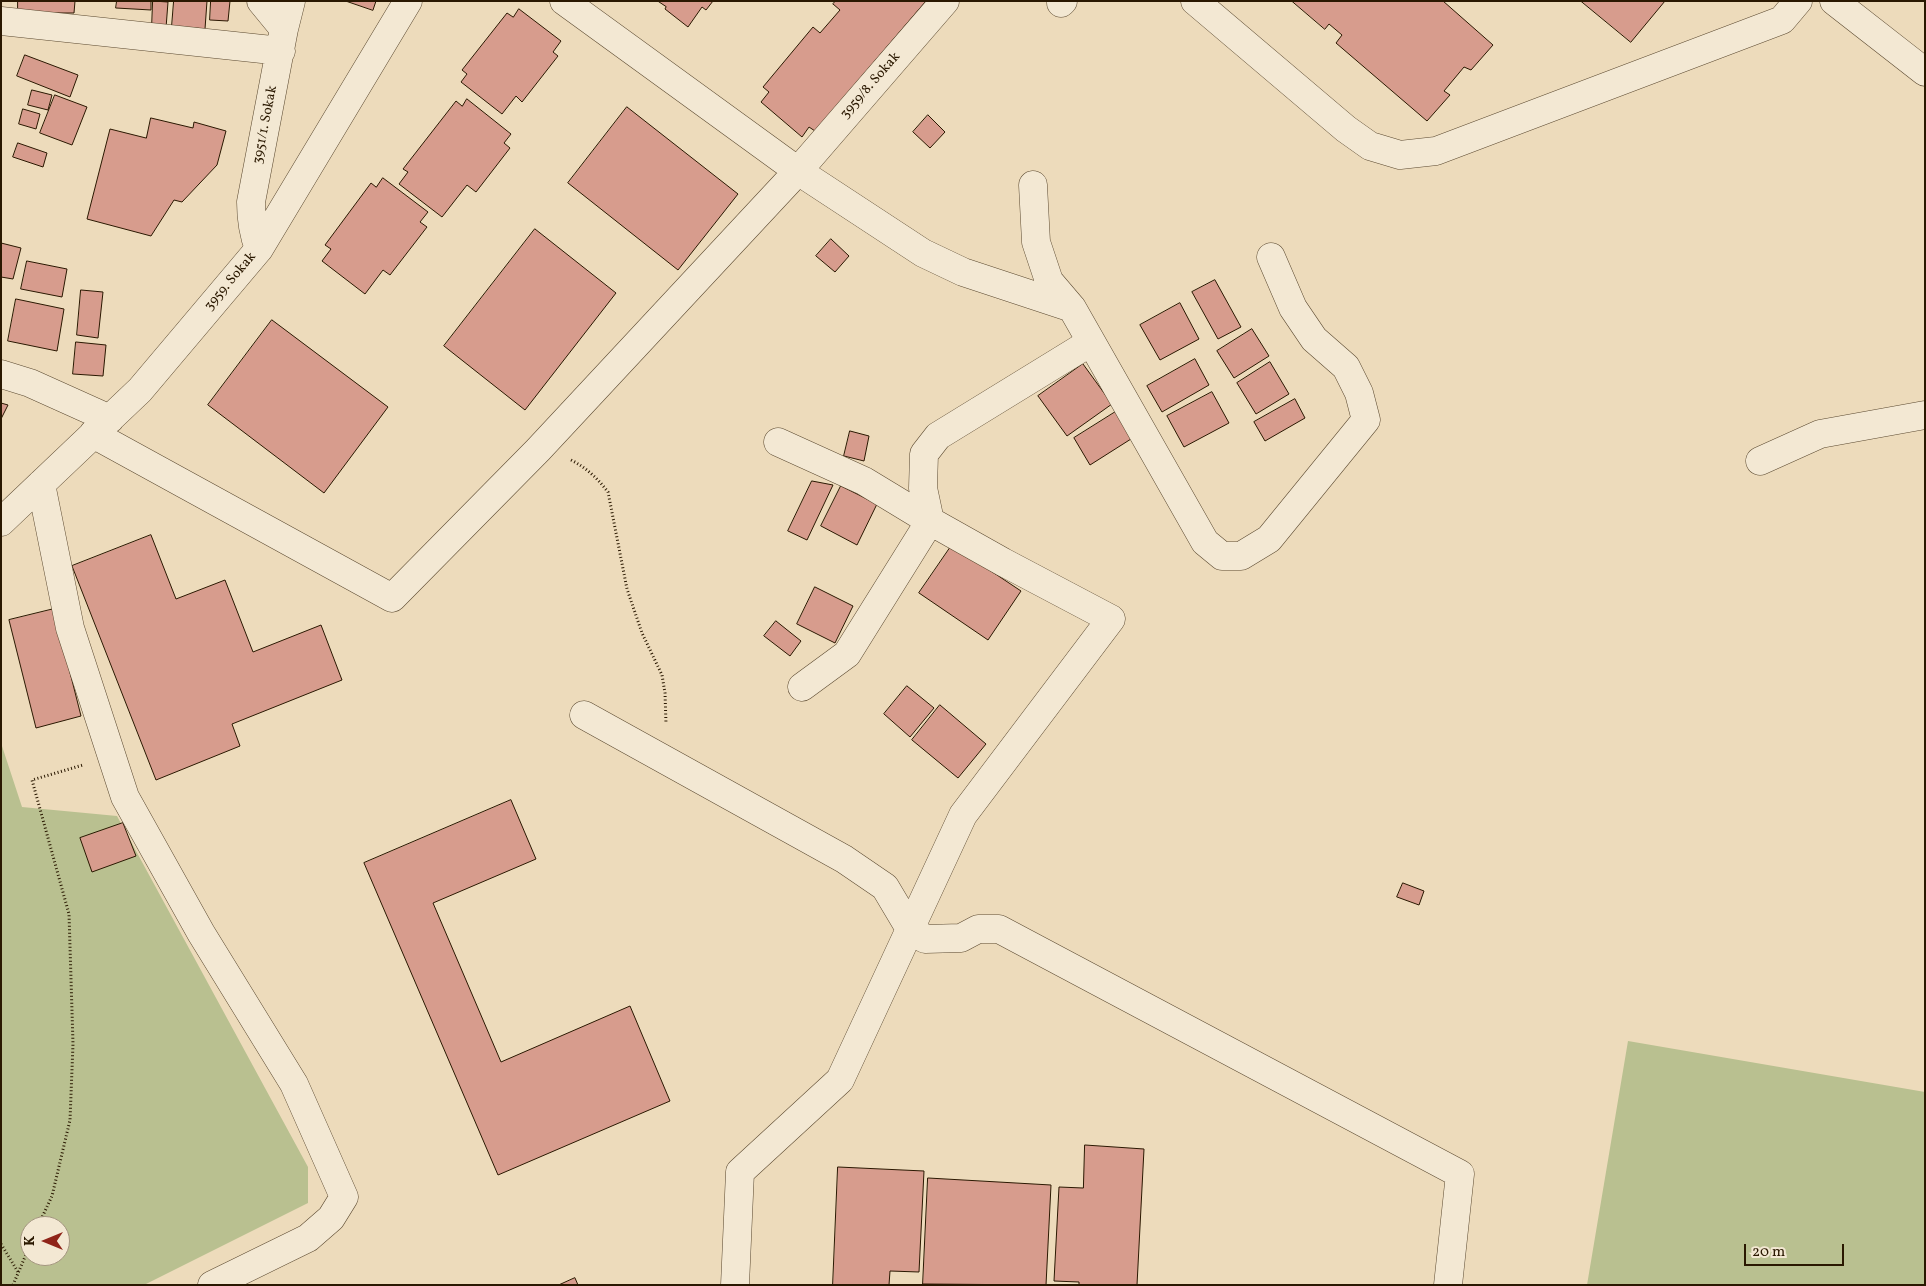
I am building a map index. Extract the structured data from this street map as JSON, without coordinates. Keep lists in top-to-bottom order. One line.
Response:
{"streets":{"street":["3959/8. Sokak","3951/1. Sokak","3959. Sokak"]},"crossings":[["3959/8. Sokak","3959. Sokak"],["3951/1. Sokak","3959. Sokak"]],"scale_bar":"20 m","north":"left"}
